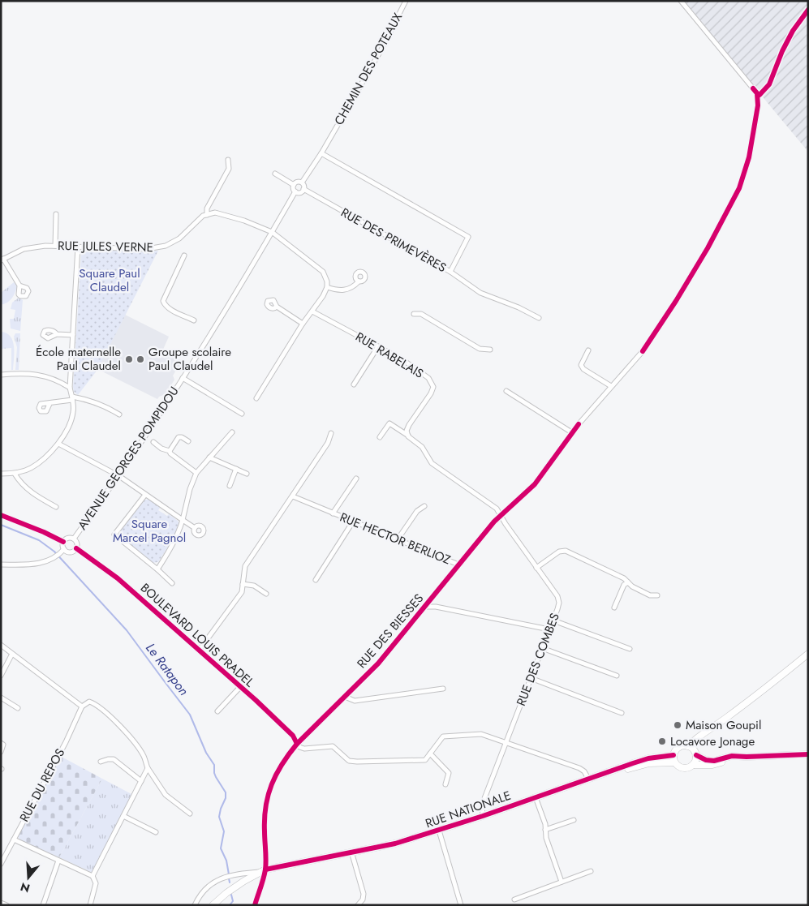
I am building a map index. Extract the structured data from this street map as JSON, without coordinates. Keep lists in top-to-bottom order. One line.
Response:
{"streets":{"main road":["RUE NATIONALE"],"street":["CHEMIN DES POTEAUX","RUE DES PRIMEVÈRES","RUE JULES VERNE","RUE RABELAIS","AVENUE GEORGES POMPIDOU","RUE HECTOR BERLIOZ","RUE DES BIESSES","BOULEVARD LOUIS PRADEL","RUE DES COMBES","RUE DU REPOS"]},"crossings":[["CHEMIN DES POTEAUX","RUE DES PRIMEVÈRES"],["RUE DES PRIMEVÈRES","AVENUE GEORGES POMPIDOU"],["AVENUE GEORGES POMPIDOU","BOULEVARD LOUIS PRADEL"],["RUE HECTOR BERLIOZ","RUE DES BIESSES"],["RUE DES BIESSES","BOULEVARD LOUIS PRADEL"],["RUE DES BIESSES","RUE DES COMBES"],["RUE DES BIESSES","RUE NATIONALE"],["RUE DES COMBES","RUE NATIONALE"]],"water":["Le Ratapon"],"parks":["Square Paul Claudel","Square Marcel Pagnol"],"places":["École maternelle Paul Claudel","Groupe scolaire Paul Claudel","Maison Goupil","Locavore Jonage"],"north":"bottom"}
